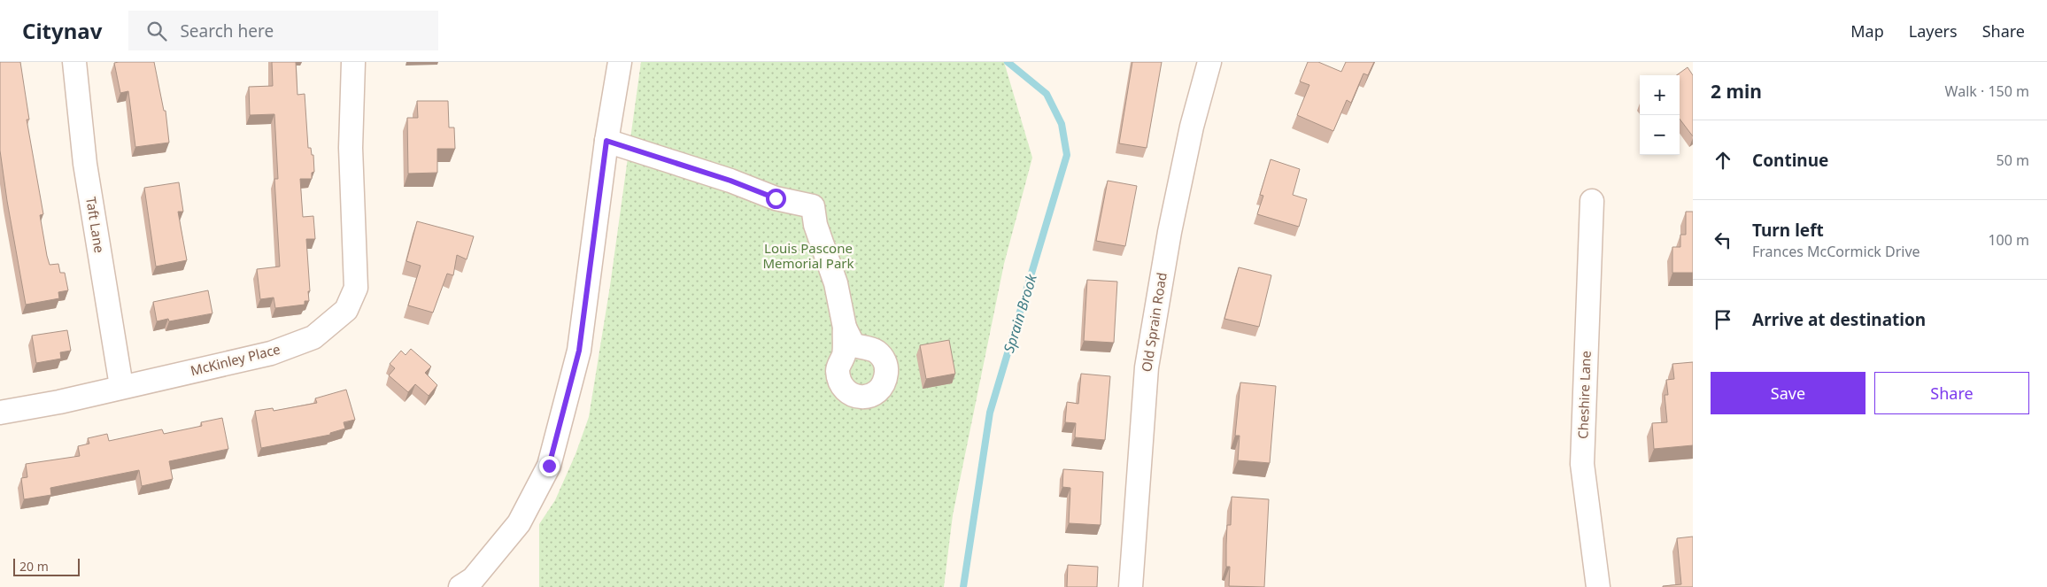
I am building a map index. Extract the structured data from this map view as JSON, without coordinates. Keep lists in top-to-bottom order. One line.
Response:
{"streets":{"street":["Taft Lane","Old Sprain Road","McKinley Place","Cheshire Lane"]},"crossings":[["Taft Lane","McKinley Place"]],"water":["Sprain Brook"],"parks":["Louis Pascone Memorial Park"],"scale_bar":"20 m","page":{"header":"Citynav","search":"Search here","nav":["Map","Layers","Share"],"heading":["2 min","Walk · 150 m"],"map_buttons":["+","−"],"list":[["Continue","50 m"],["Turn left","Frances McCormick Drive","100 m"],"Arrive at destination"],"buttons":["Save","Share"],"scale":"20 m"}}
